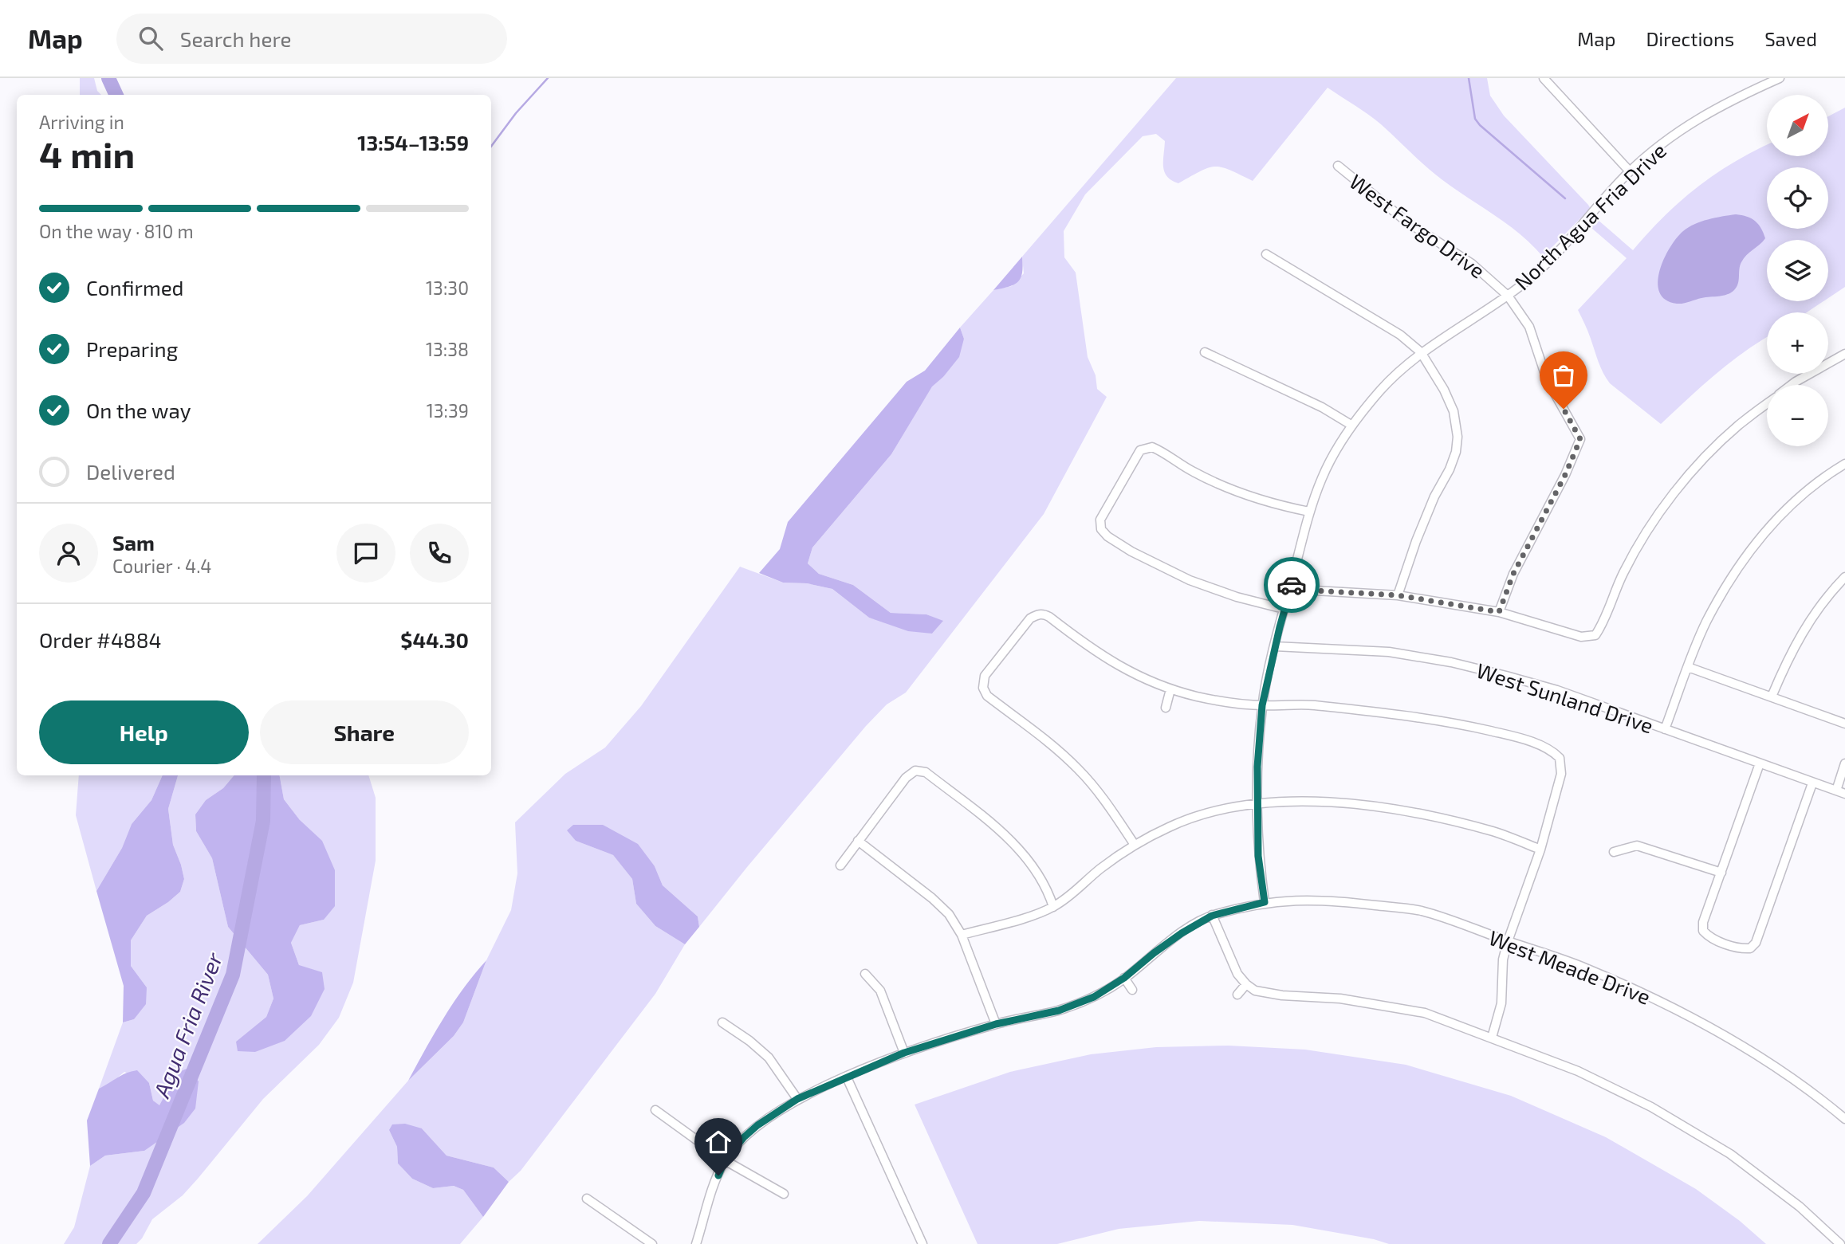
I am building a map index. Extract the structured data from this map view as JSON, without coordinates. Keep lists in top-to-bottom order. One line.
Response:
{"streets":{"street":["North Agua Fria Drive","West Fargo Drive","West Sunland Drive","West Meade Drive"]},"crossings":[["North Agua Fria Drive","West Fargo Drive"],["North Agua Fria Drive","West Sunland Drive"],["North Agua Fria Drive","West Meade Drive"]],"water":["Agua Fria River"],"north":"top right","page":{"header":"Map","search":"Search here","nav":["Map","Directions","Saved"],"map_buttons":["+","−"],"heading":["4 min","Arriving in","13:54–13:59"],"panel":["Sam","Courier · 4.4","Order #4884","$44.30"],"bar":"On the way · 810 m","list":[["Confirmed","13:30"],["Preparing","13:38"],["On the way","13:39"],"Delivered"],"buttons":["Help","Share"]}}
